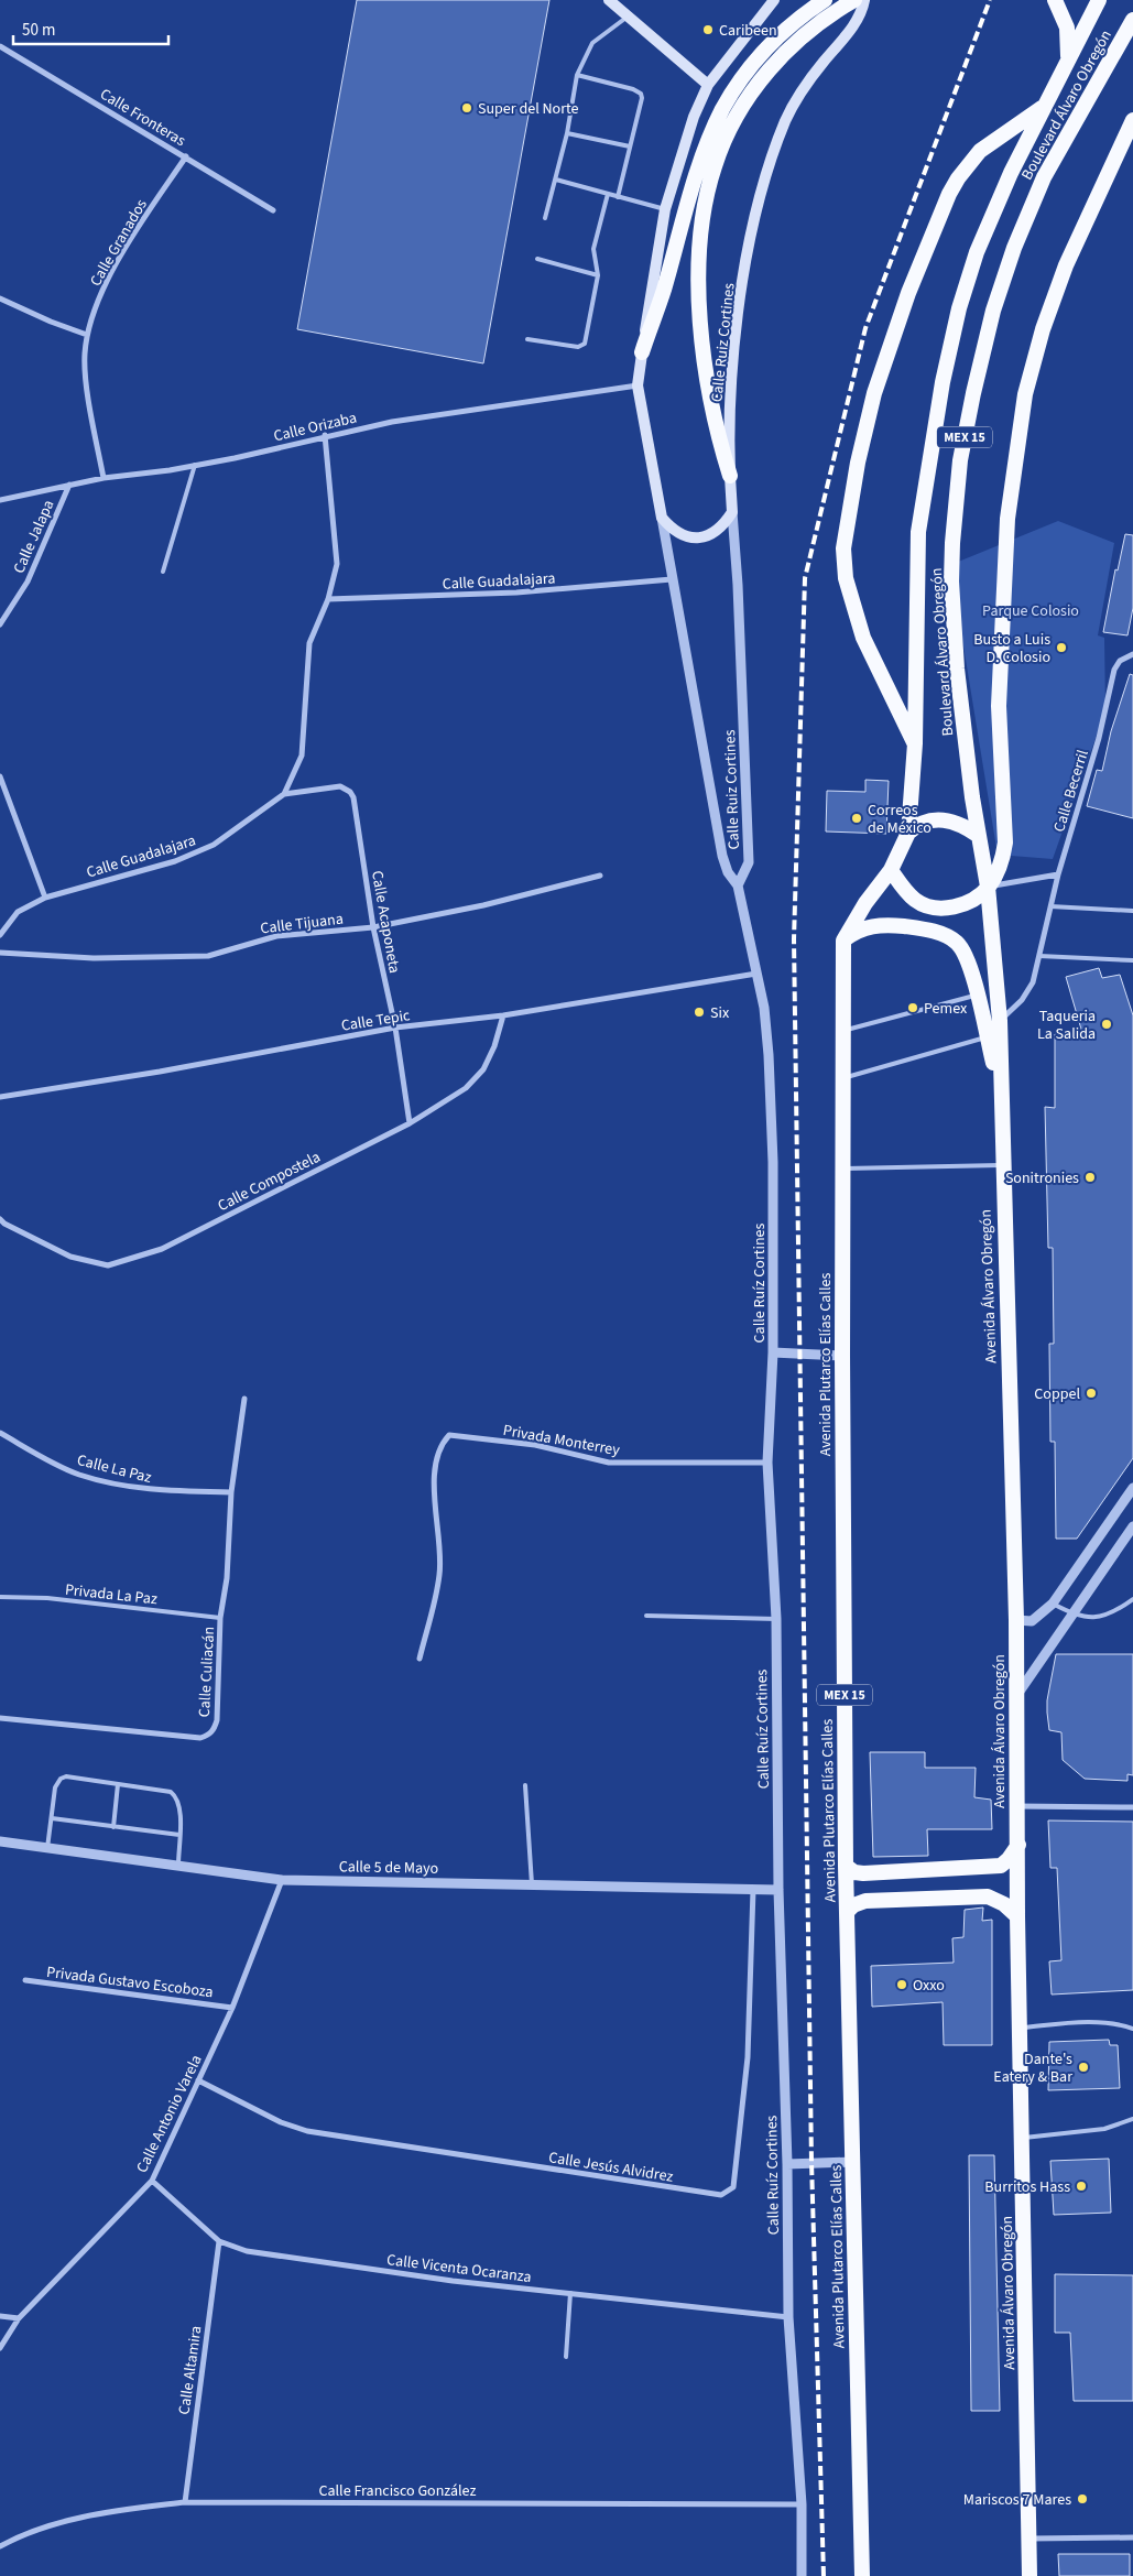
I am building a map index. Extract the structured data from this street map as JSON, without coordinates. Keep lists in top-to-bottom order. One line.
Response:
{"streets":{"highway":["Boulevard Álvaro Obregón","MEX 15","Avenida Álvaro Obregón","Avenida Plutarco Elías Calles"],"main road":["Calle Ruiz Cortines"],"street":["Calle Fronteras","Calle Granados","Calle Orizaba","Calle Jalapa","Calle Guadalajara","Calle Becerril","Calle Acaponeta","Calle Tijuana","Calle Tepic","Calle Compostela","Calle Ruíz Cortines","Privada Monterrey","Calle La Paz","Calle Culiacán","Calle 5 de Mayo","Privada Gustavo Escoboza","Calle Antonio Varela","Calle Jesús Alvidrez","Calle Vicenta Ocaranza","Calle Altamira","Calle Francisco González"],"lane":["Privada La Paz"]},"crossings":[["Boulevard Álvaro Obregón","Avenida Álvaro Obregón"],["Boulevard Álvaro Obregón","Avenida Plutarco Elías Calles"],["Calle Fronteras","Calle Granados"],["Calle Granados","Calle Orizaba"],["Calle Ruiz Cortines","Calle Orizaba"],["Calle Ruiz Cortines","Calle Guadalajara"],["Calle Ruiz Cortines","Calle Ruíz Cortines"],["Calle Orizaba","Calle Jalapa"],["Calle Orizaba","Calle Guadalajara"],["Calle Guadalajara","Calle Acaponeta"],["Calle Becerril","Avenida Álvaro Obregón"],["Calle Acaponeta","Calle Tijuana"],["Calle Acaponeta","Calle Tepic"],["Calle Acaponeta","Calle Compostela"],["Calle Tepic","Calle Compostela"],["Calle Tepic","Calle Ruíz Cortines"],["Calle Ruíz Cortines","Privada Monterrey"],["Calle Ruíz Cortines","Calle 5 de Mayo"],["Calle Ruíz Cortines","Calle Vicenta Ocaranza"],["Calle Ruíz Cortines","Calle Francisco González"],["Avenida Álvaro Obregón","Avenida Plutarco Elías Calles"],["Calle La Paz","Calle Culiacán"],["Privada La Paz","Calle Culiacán"],["Calle 5 de Mayo","Calle Antonio Varela"],["Calle 5 de Mayo","Calle Jesús Alvidrez"],["Privada Gustavo Escoboza","Calle Antonio Varela"],["Calle Antonio Varela","Calle Jesús Alvidrez"],["Calle Antonio Varela","Calle Vicenta Ocaranza"],["Calle Vicenta Ocaranza","Calle Altamira"],["Calle Altamira","Calle Francisco González"]],"parks":["Parque Colosio"],"places":["Caribeen","Super del Norte","Busto a Luis D. Colosio","Correos de México","Pemex","Six","Taqueria La Salida","Sonitronies","Coppel","Oxxo","Dante's Eatery & Bar","Burritos Hass","Mariscos 7 Mares"],"scale_bar":"50 m"}
